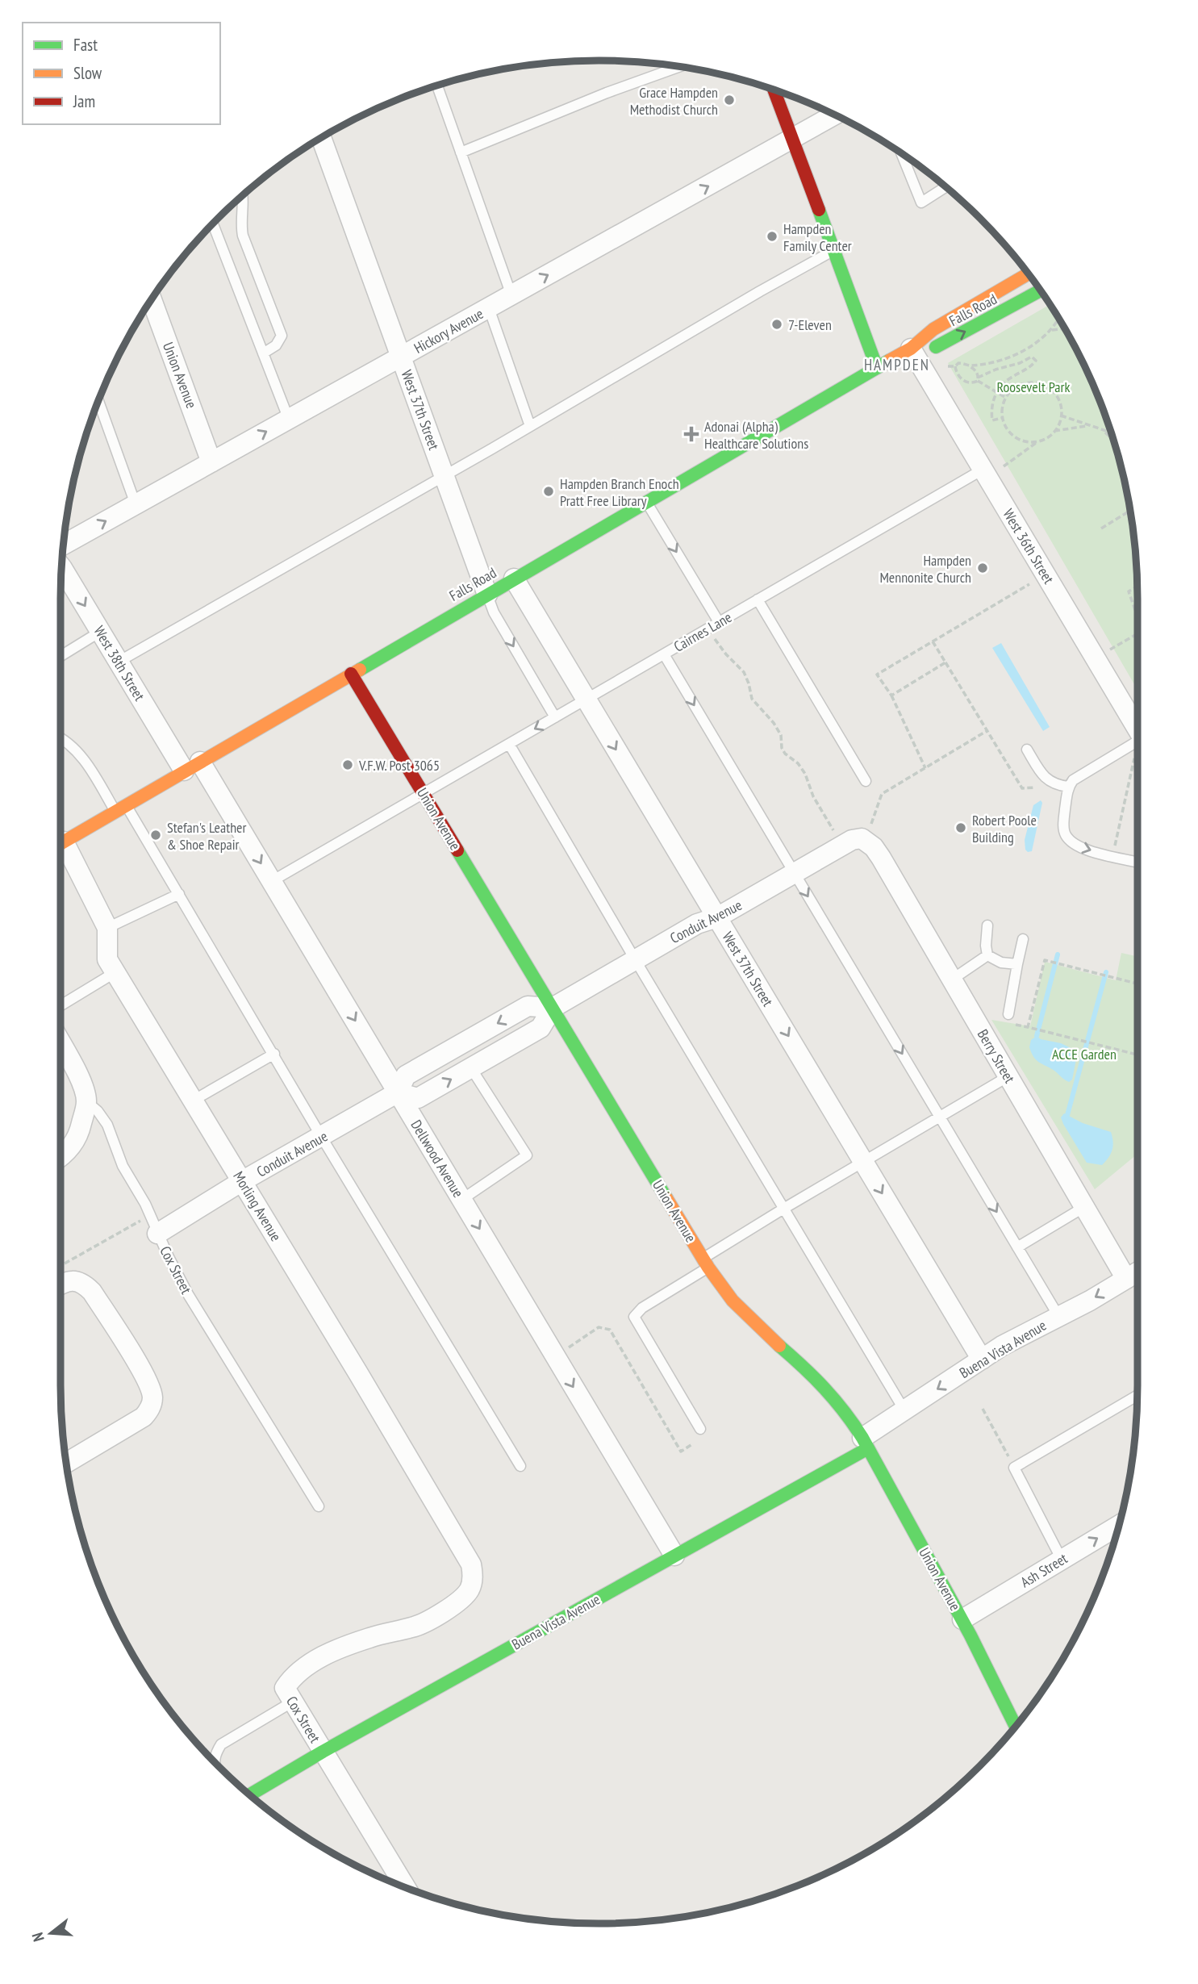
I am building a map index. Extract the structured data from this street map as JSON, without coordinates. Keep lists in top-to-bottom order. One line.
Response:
{"streets":{"street":["Falls Road","Hickory Avenue","Union Avenue","West 37th Street","West 36th Street","West 38th Street","Conduit Avenue","Berry Street","Dellwood Avenue","Morling Avenue","Cox Street","Buena Vista Avenue","Ash Street"],"lane":["Cairnes Lane"]},"crossings":[["Falls Road","Union Avenue"],["Falls Road","West 37th Street"],["Falls Road","West 36th Street"],["Falls Road","West 38th Street"],["Falls Road","Dellwood Avenue"],["Hickory Avenue","Union Avenue"],["Hickory Avenue","West 37th Street"],["Union Avenue","Cairnes Lane"],["Union Avenue","Conduit Avenue"],["Union Avenue","Buena Vista Avenue"],["Union Avenue","Ash Street"],["West 37th Street","Cairnes Lane"],["West 37th Street","Conduit Avenue"],["West 37th Street","Buena Vista Avenue"],["West 36th Street","Cairnes Lane"],["Cairnes Lane","Dellwood Avenue"],["West 38th Street","Dellwood Avenue"],["Conduit Avenue","Berry Street"],["Conduit Avenue","Dellwood Avenue"],["Conduit Avenue","Morling Avenue"],["Conduit Avenue","Cox Street"],["Berry Street","Buena Vista Avenue"],["Dellwood Avenue","Buena Vista Avenue"],["Morling Avenue","Cox Street"],["Cox Street","Buena Vista Avenue"]],"one_way":["Hickory Avenue","West 37th Street","Dellwood Avenue","Ash Street"],"districts":["HAMPDEN"],"parks":["Roosevelt Park","ACCE Garden"],"places":{"other":["Grace Hampden Methodist Church","Hampden Family Center","7-Eleven","Hampden Branch Enoch Pratt Free Library","Hampden Mennonite Church","V.F.W. Post 3065","Robert Poole Building","Stefan's Leather & Shoe Repair"],"health":["Adonai (Alpha) Healthcare Solutions"]},"legend":["Fast","Slow","Jam"],"north":"left"}
